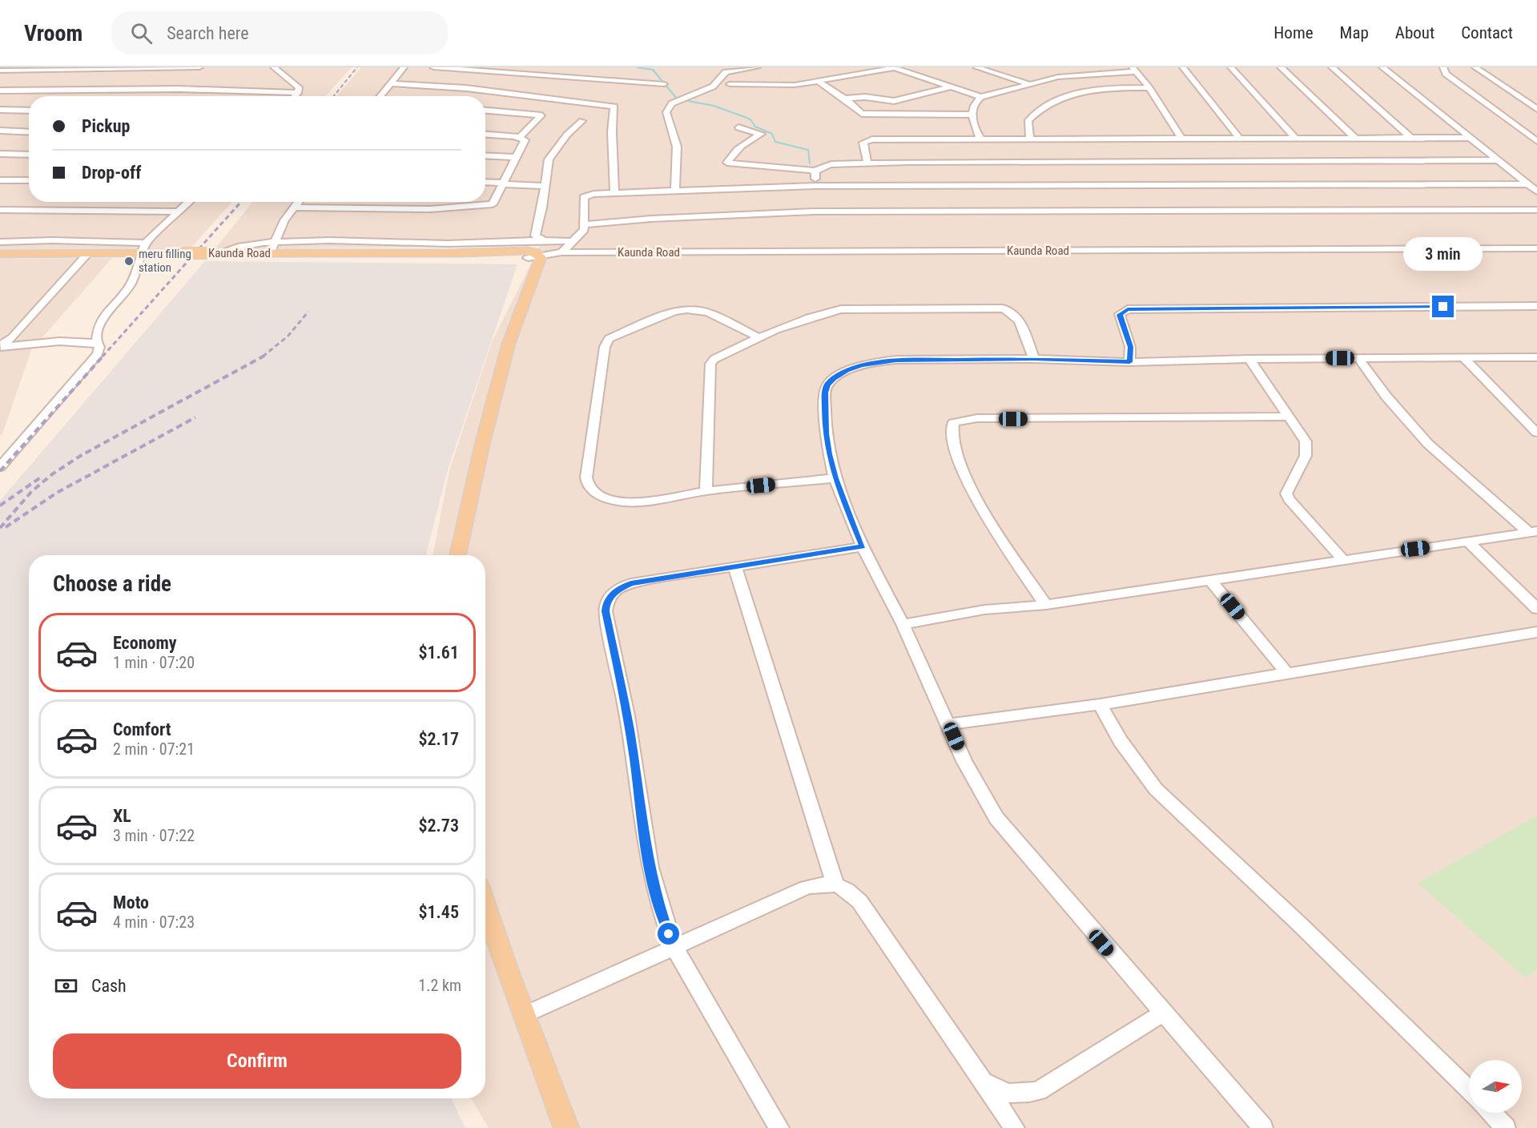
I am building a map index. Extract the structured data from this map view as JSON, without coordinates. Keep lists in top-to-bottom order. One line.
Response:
{"streets":{"main road":["Kaunda Road"]},"places":["meru filling station"],"north":"right","page":{"header":"Vroom","search":"Search here","nav":["Home","Map","About","Contact"],"banner":["Pickup","Drop-off"],"bubble":"3 min","heading":"Choose a ride","list":[{"name":"Economy","note":"1 min · 07:20","value":"$1.61"},{"name":"Comfort","note":"2 min · 07:21","value":"$2.17"},{"name":"XL","note":"3 min · 07:22","value":"$2.73"},{"name":"Moto","note":"4 min · 07:23","value":"$1.45"}],"pay":["Cash","1.2 km"],"buttons":"Confirm"}}
